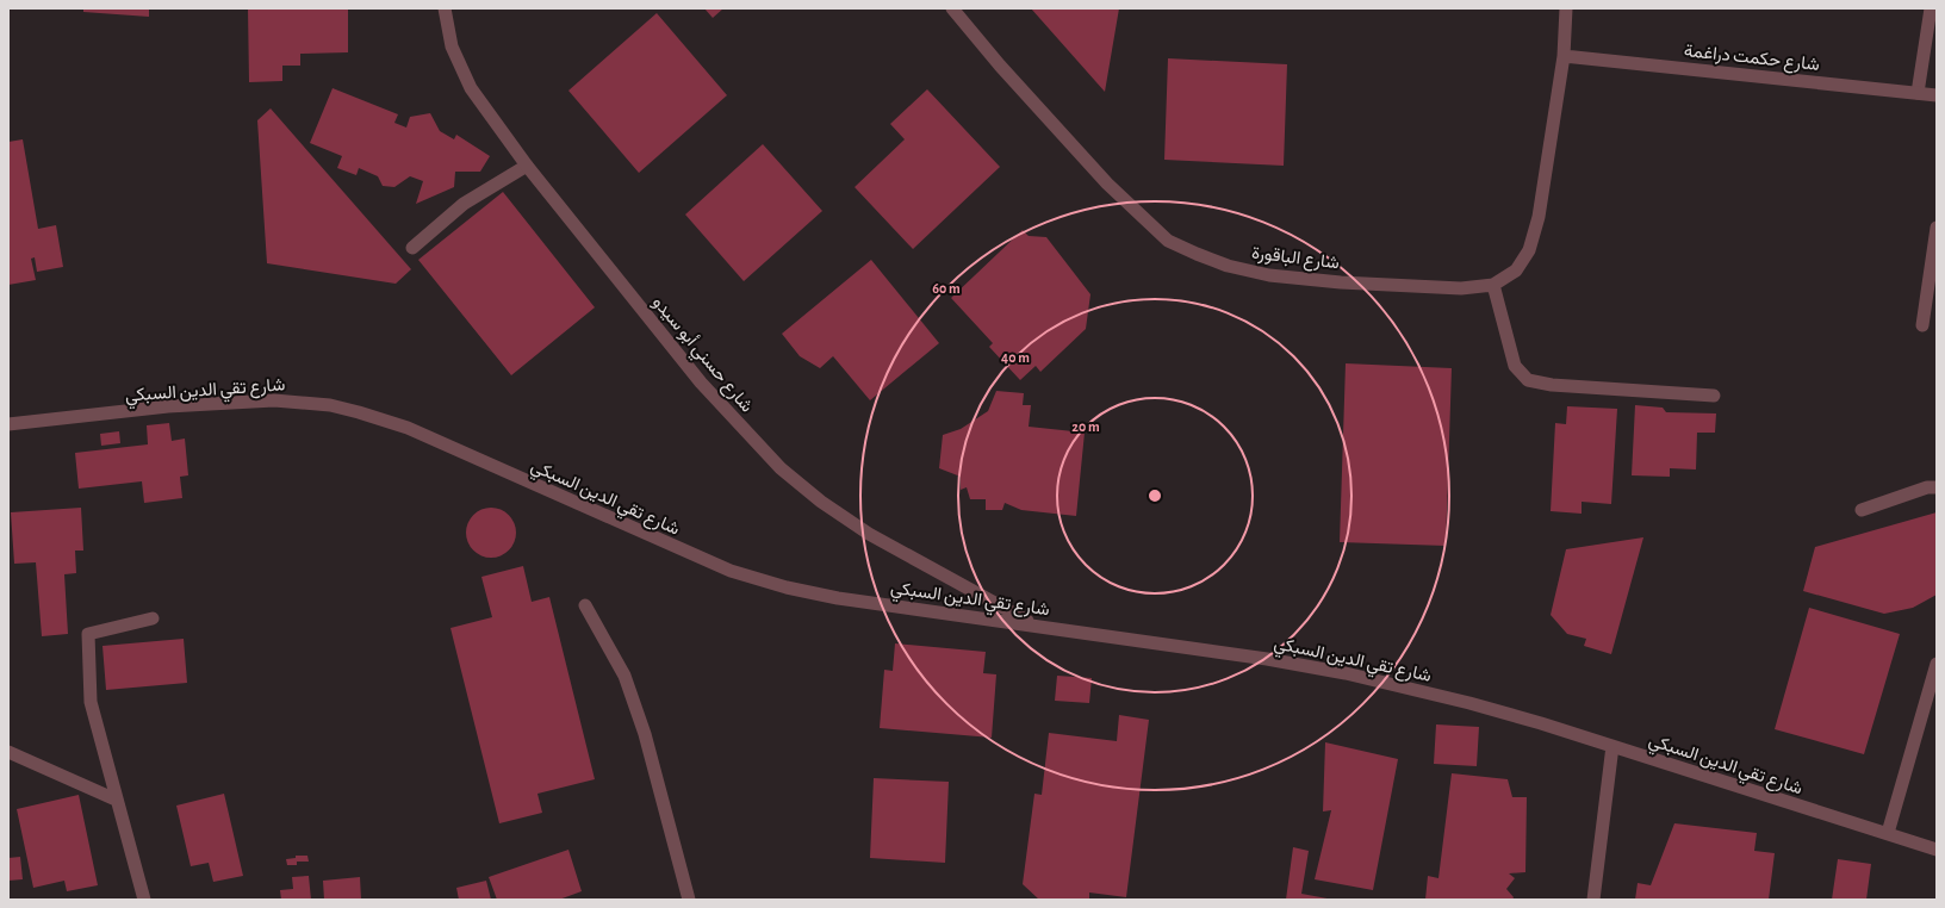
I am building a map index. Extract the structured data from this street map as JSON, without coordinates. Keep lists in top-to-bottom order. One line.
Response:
{"streets":{"street":["شارع حكمت دراغمة","شارع الباقورة","شارع حسني أبو سيدو","شارع تقي الدين السبكي"]},"crossings":[["شارع حكمت دراغمة","شارع الباقورة"],["شارع حسني أبو سيدو","شارع تقي الدين السبكي"]],"rings":["60 m","40 m","20 m"]}
